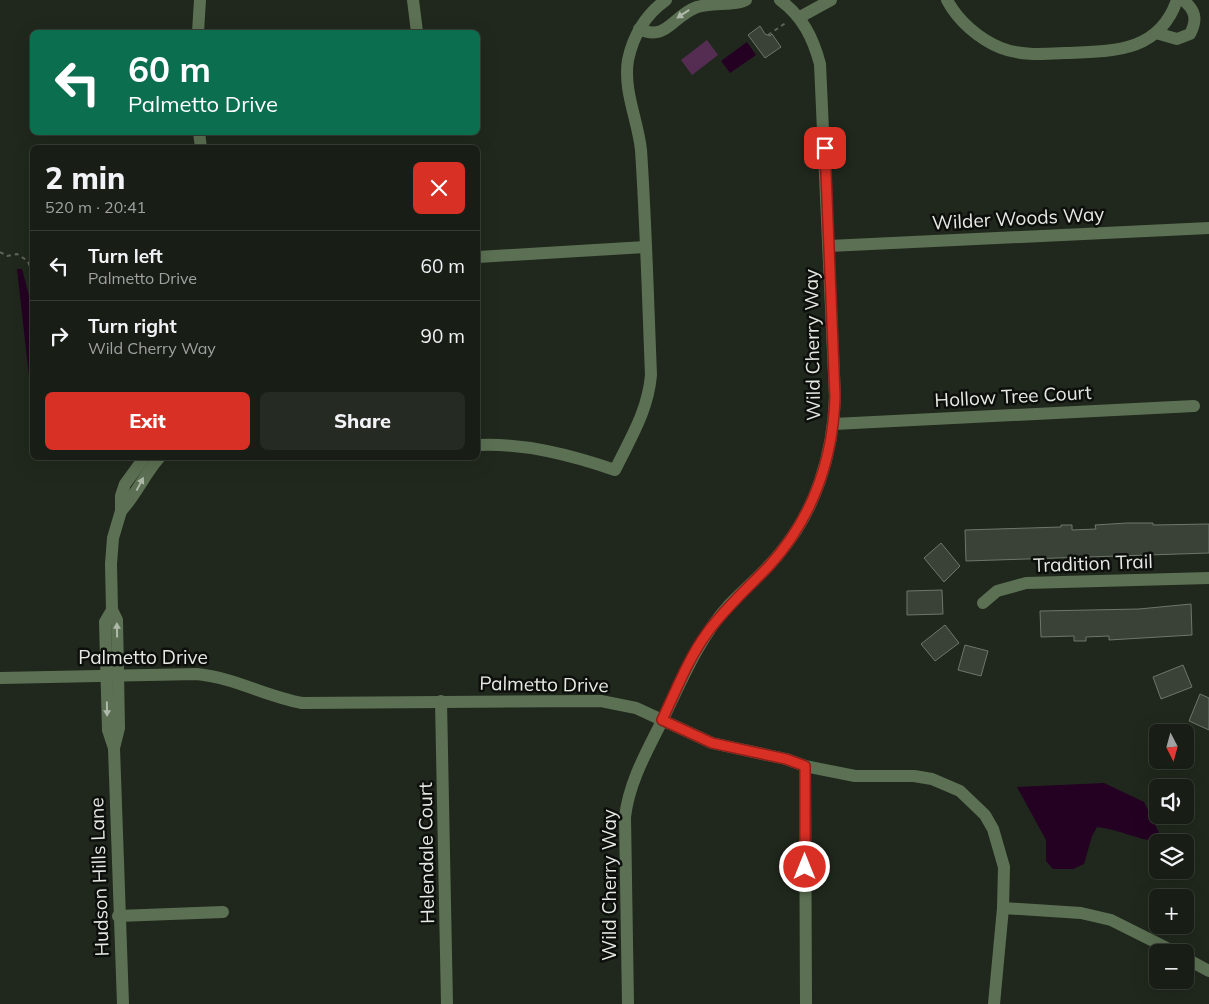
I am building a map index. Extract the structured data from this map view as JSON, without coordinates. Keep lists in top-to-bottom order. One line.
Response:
{"streets":{"street":["Wilder Woods Way","Wild Cherry Way","Hollow Tree Court","Tradition Trail","Palmetto Drive","Helendale Court","Hudson Hills Lane"]},"crossings":[["Wilder Woods Way","Wild Cherry Way"],["Wild Cherry Way","Hollow Tree Court"],["Wild Cherry Way","Palmetto Drive"],["Palmetto Drive","Helendale Court"],["Palmetto Drive","Hudson Hills Lane"]],"north":"bottom","page":{"turn":["60 m","Palmetto Drive"],"heading":["2 min","520 m · 20:41"],"list":[{"name":"Turn left","note":"Palmetto Drive","value":"60 m"},{"name":"Turn right","note":"Wild Cherry Way","value":"90 m"}],"buttons":["Exit","Share"],"map_buttons":["+","−"]}}
